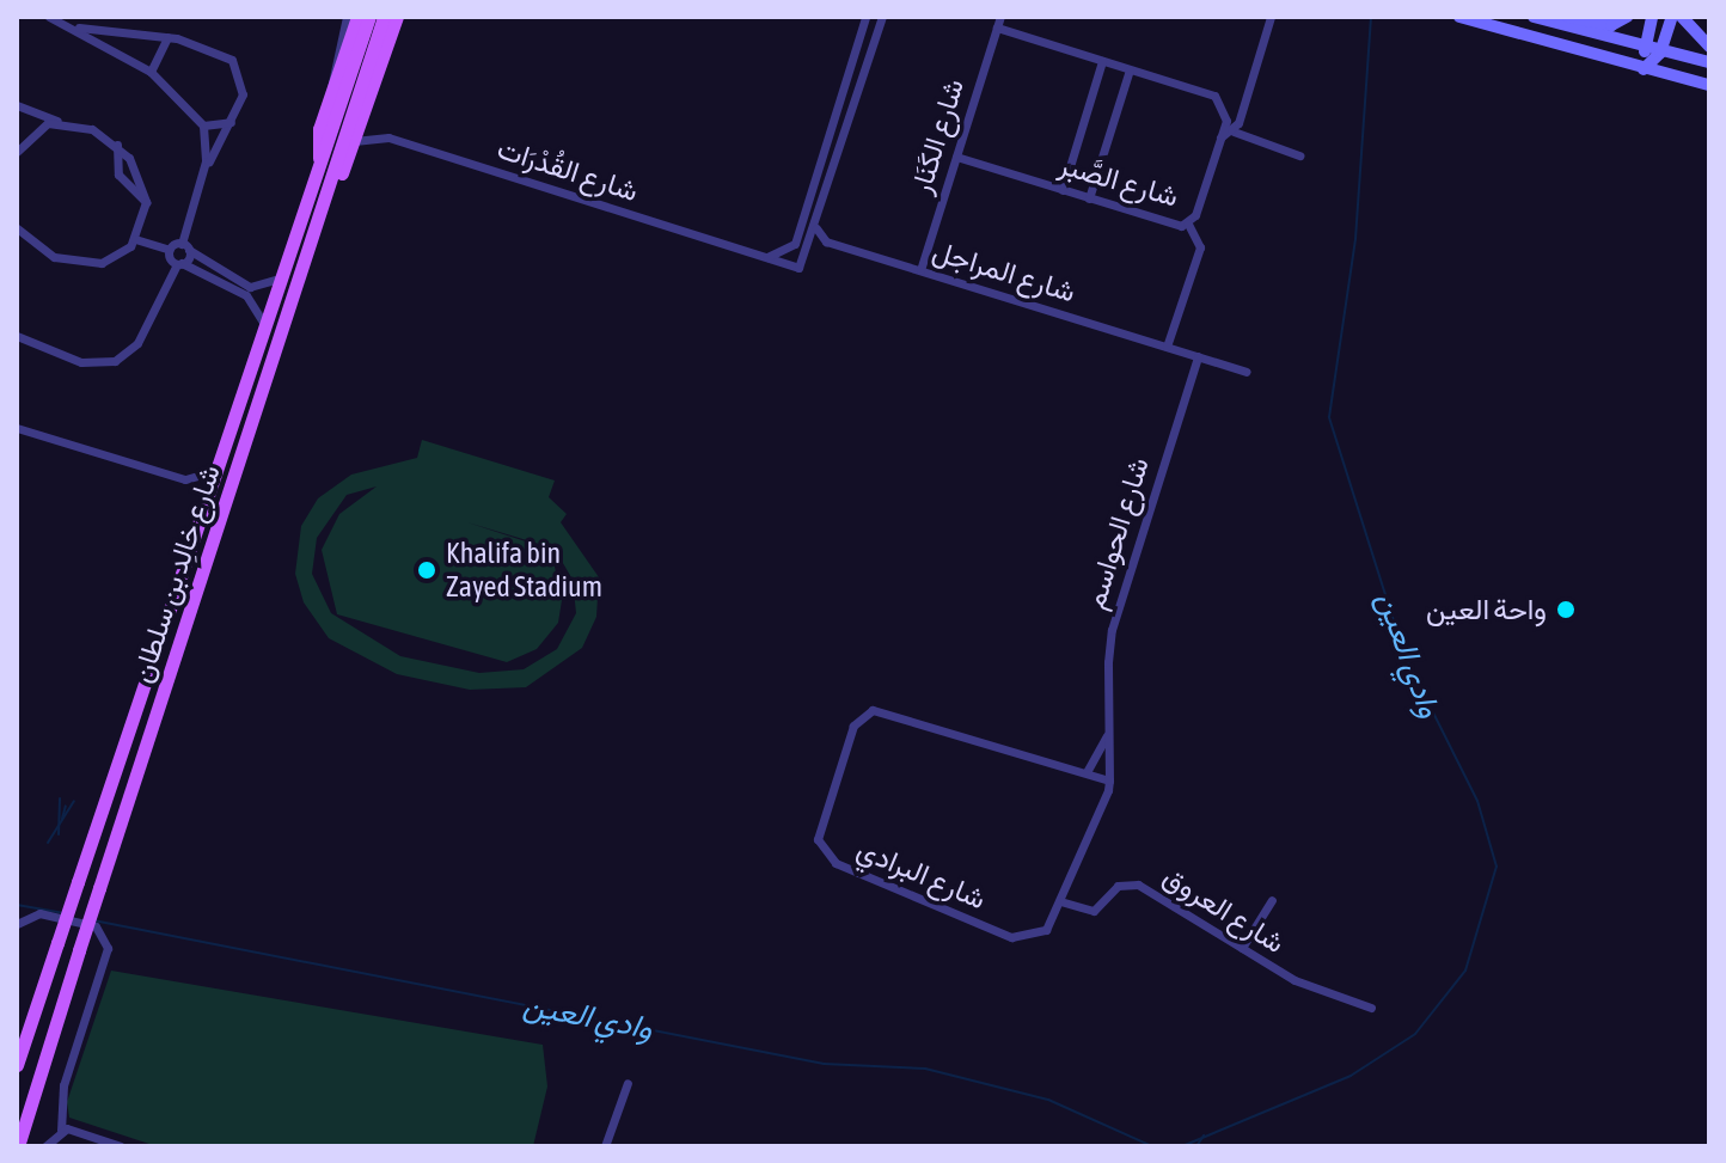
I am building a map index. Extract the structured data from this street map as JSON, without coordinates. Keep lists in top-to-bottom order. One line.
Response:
{"streets":{"main road":["شارع خالِد بن سلطان"],"street":["شارع الكَنَار","شارع القُدْرَات","شارع الصَّبر","شارع المراجل","شارع الحواسم","شارع البرادي","شارع العروق"]},"crossings":[["شارع الكَنَار","شارع الصَّبر"],["شارع الكَنَار","شارع المراجل"],["شارع المراجل","شارع الحواسم"],["شارع الحواسم","شارع البرادي"],["شارع البرادي","شارع العروق"]],"water":["وادي العين"],"places":["Khalifa bin Zayed Stadium","واحة العين"]}
